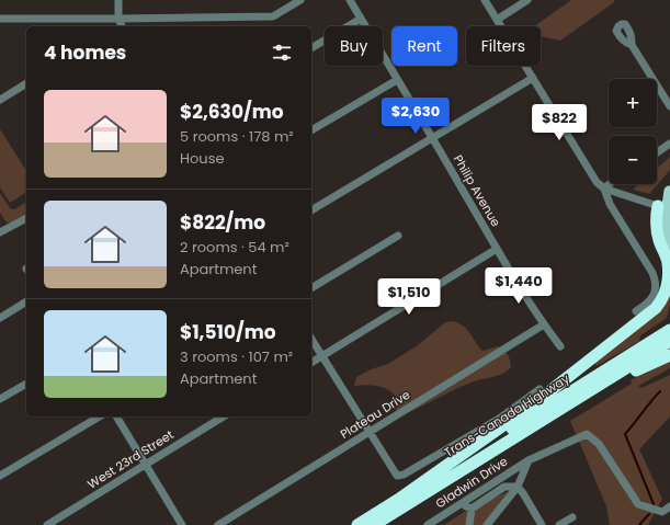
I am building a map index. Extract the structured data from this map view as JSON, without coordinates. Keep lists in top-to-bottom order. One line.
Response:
{"streets":{"highway":["Trans-Canada Highway"],"street":["Philip Avenue","Plateau Drive","West 23rd Street","Gladwin Drive"]},"crossings":[["Philip Avenue","Plateau Drive"]],"page":{"chip":["Buy","Rent","Filters"],"heading":"4 homes","map_buttons":["+","−"],"list":[{"name":"$2,630/mo","note":"5 rooms · 178 m² · House"},{"name":"$822/mo","note":"2 rooms · 54 m² · Apartment"},{"name":"$1,510/mo","note":"3 rooms · 107 m² · Apartment"}],"price":["$2,630","$822","$1,440","$1,510"]}}
